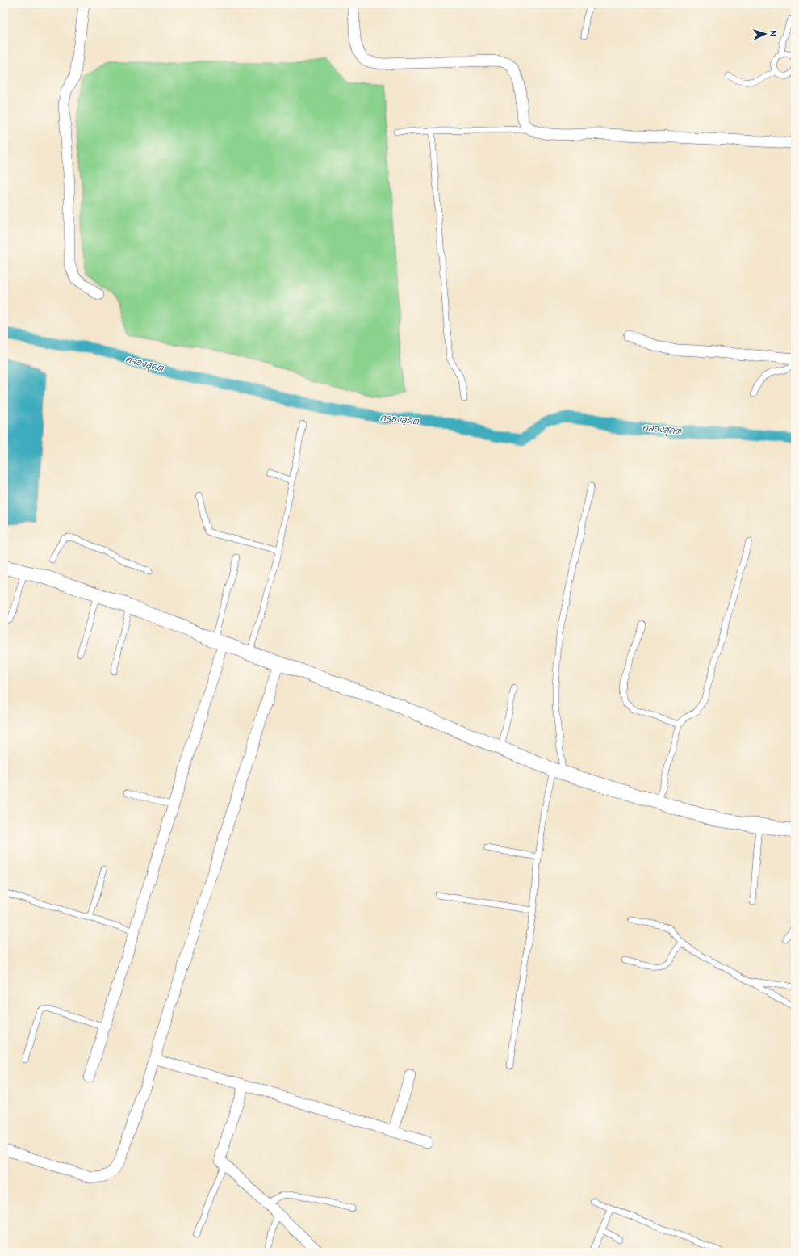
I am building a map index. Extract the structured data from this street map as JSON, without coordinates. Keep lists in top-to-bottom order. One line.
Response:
{"water":["คลองสุคต"],"north":"right"}
